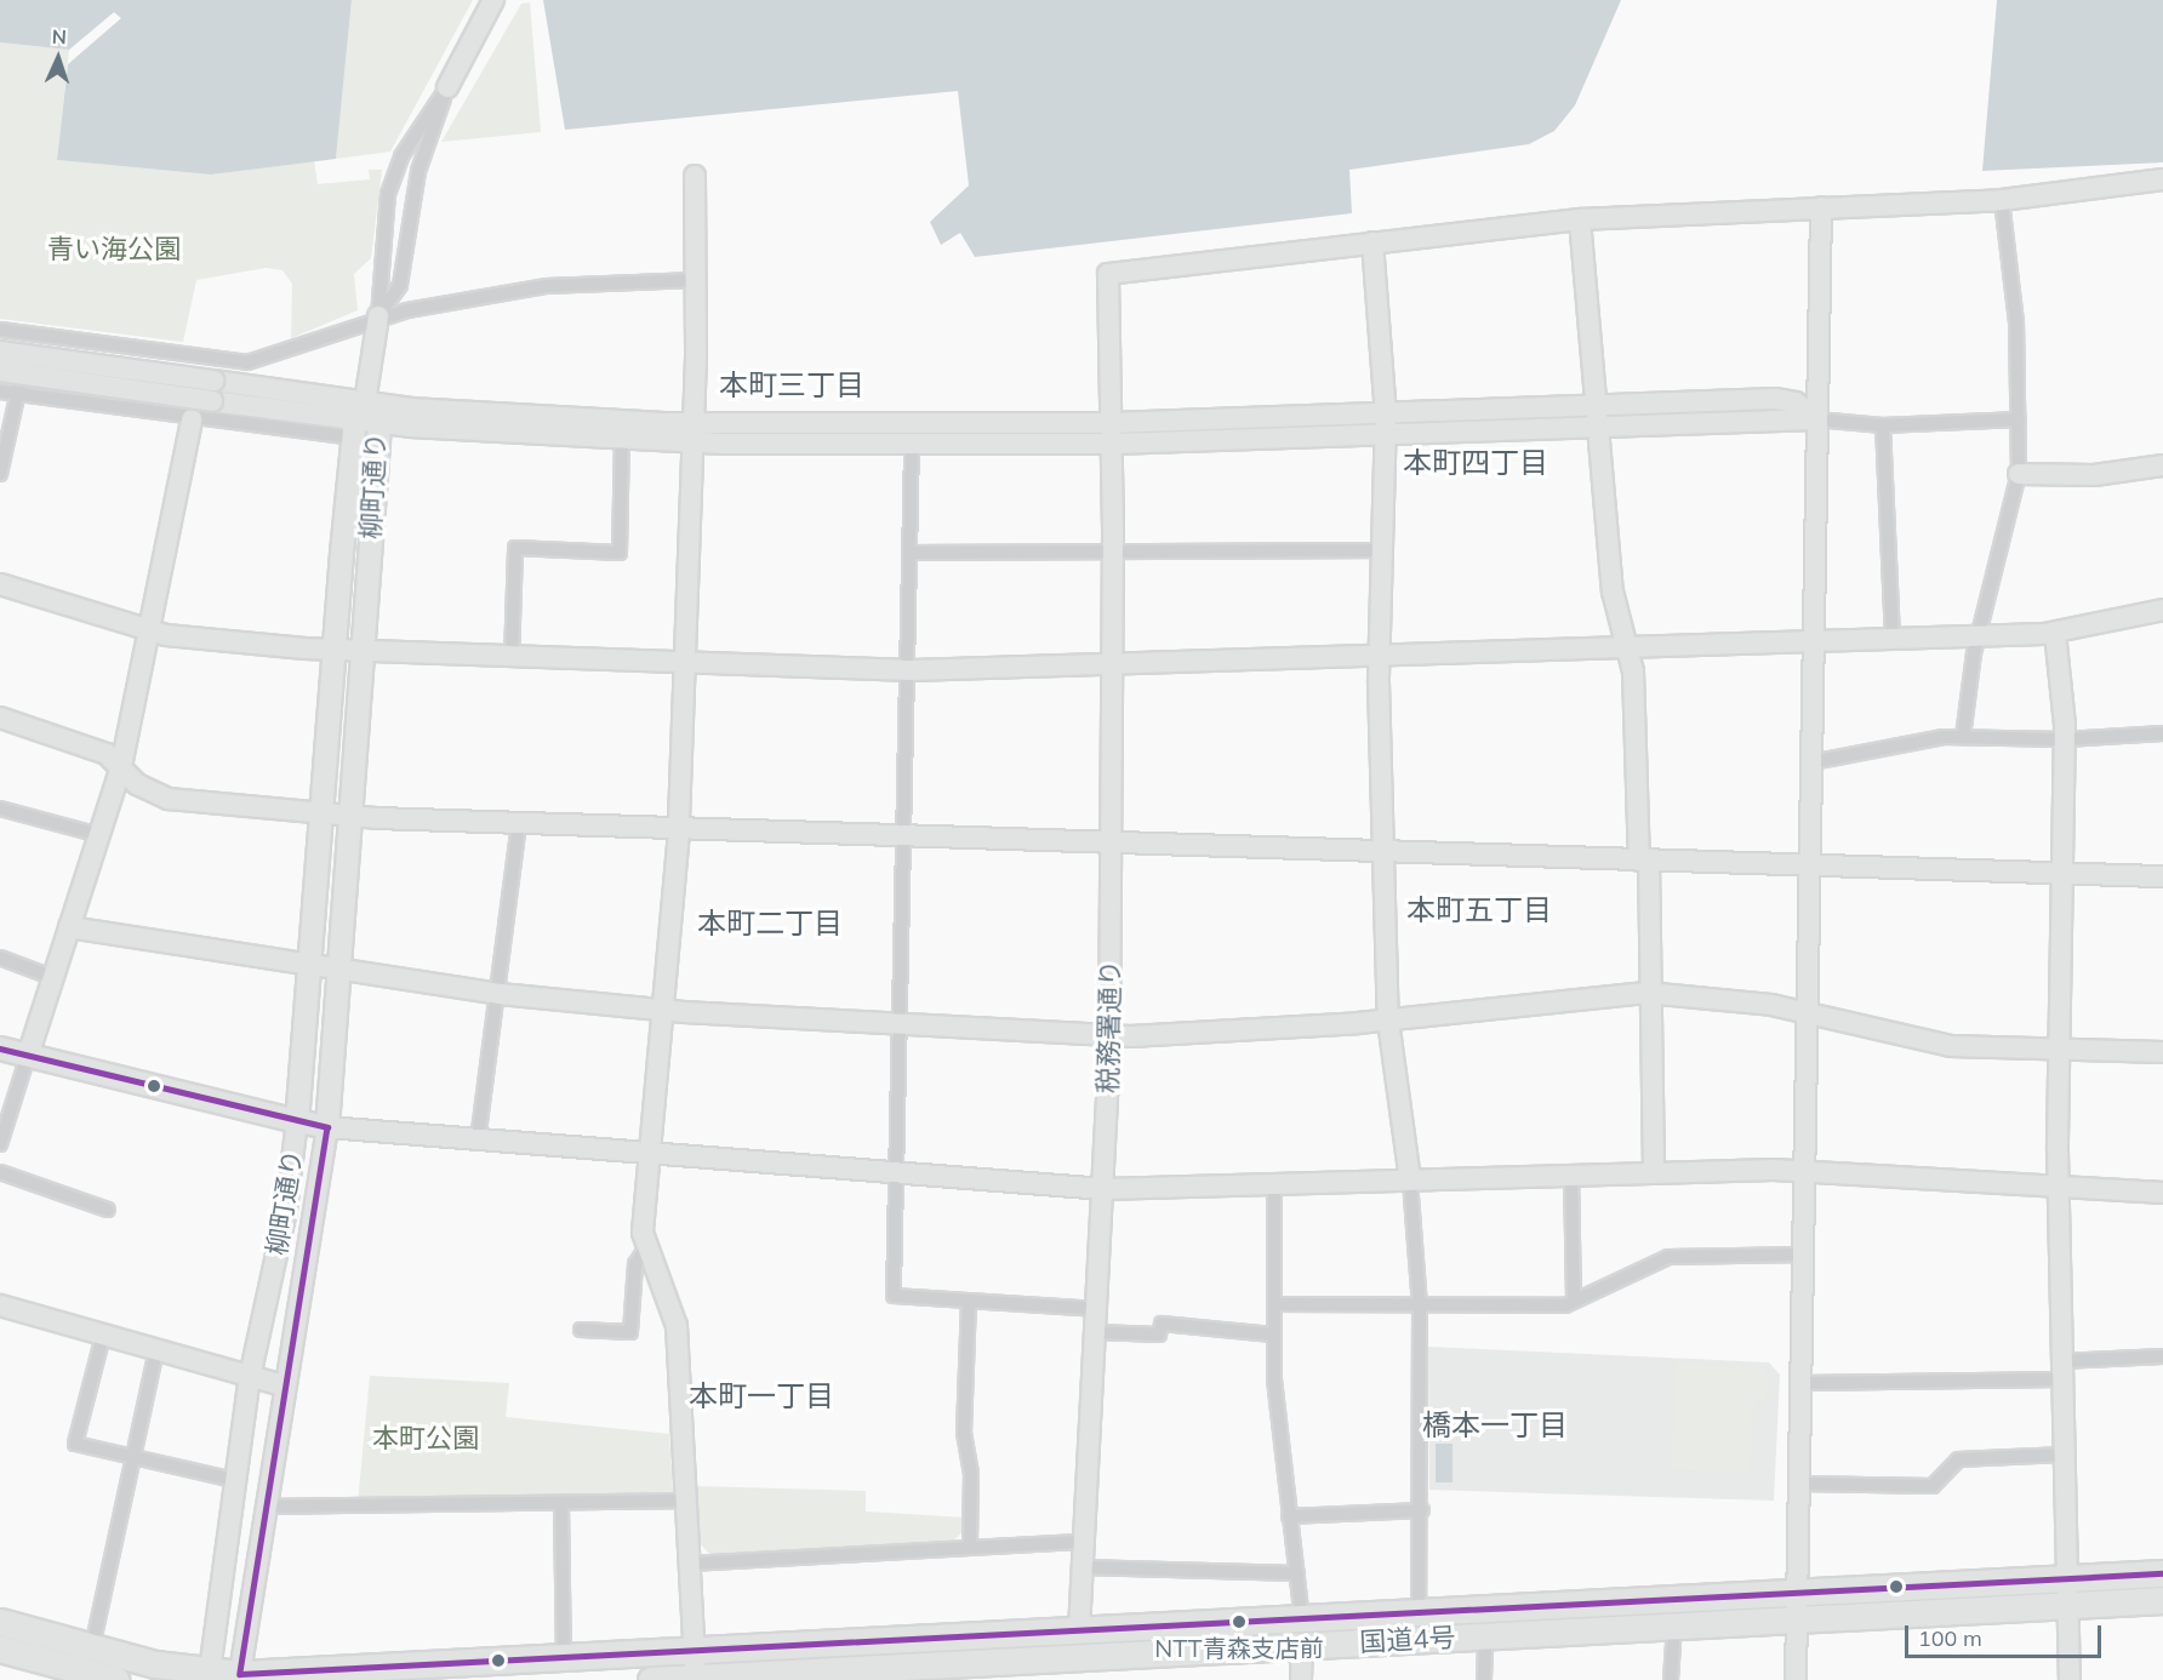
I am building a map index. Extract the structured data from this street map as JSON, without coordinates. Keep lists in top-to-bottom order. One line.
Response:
{"streets":{"highway":["国道4号"],"main road":["柳町通り"],"street":["税務署通り"]},"crossings":[["柳町通り","国道4号"],["税務署通り","国道4号"]],"districts":["本町三丁目","本町四丁目","本町五丁目","本町二丁目","本町一丁目","橋本一丁目"],"parks":["青い海公園","本町公園"],"places":["NTT青森支店前"],"scale_bar":"100 m","north":"top"}
